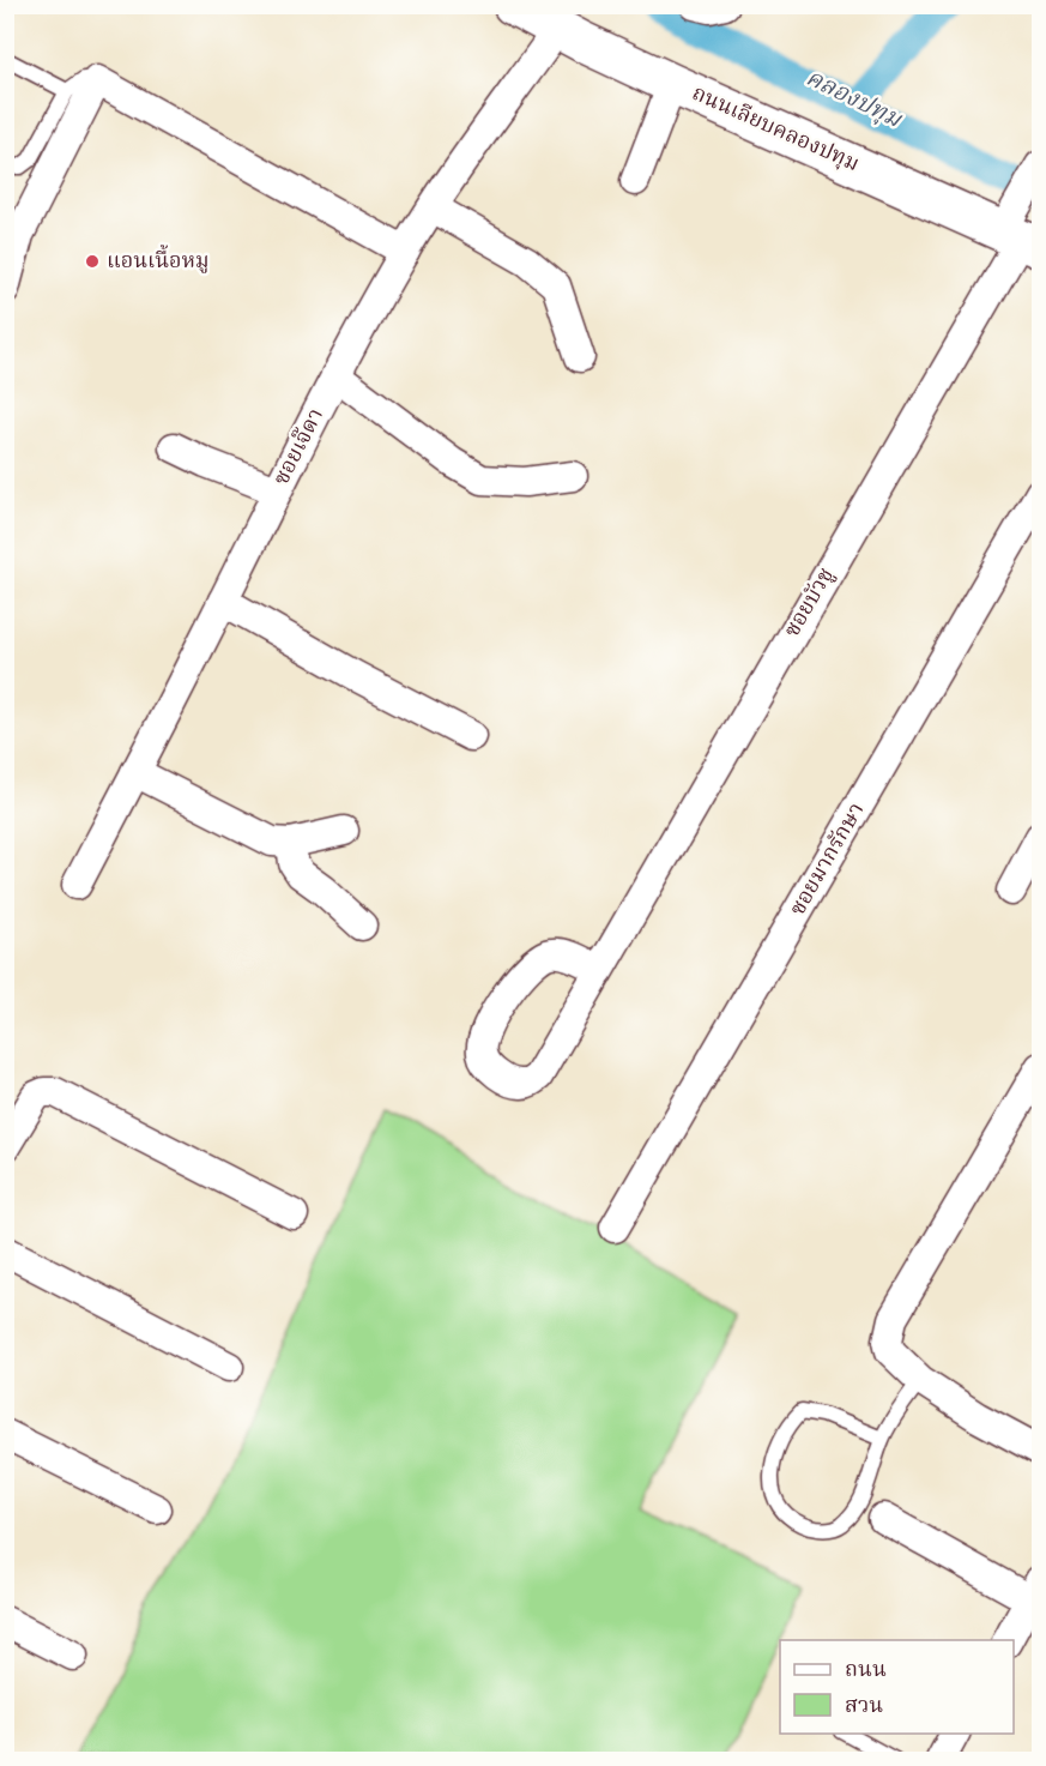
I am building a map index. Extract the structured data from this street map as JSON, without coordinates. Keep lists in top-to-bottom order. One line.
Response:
{"streets":{"street":["ถนนเลียบคลองปทุม","ซอยเจ๊ดา","ซอยบัวชู","ซอยมากรักษา"]},"crossings":[["ถนนเลียบคลองปทุม","ซอยเจ๊ดา"],["ถนนเลียบคลองปทุม","ซอยบัวชู"]],"water":["คลองปทุม"],"places":["แอนเนื้อหมู"],"legend":["ถนน","สวน"]}
